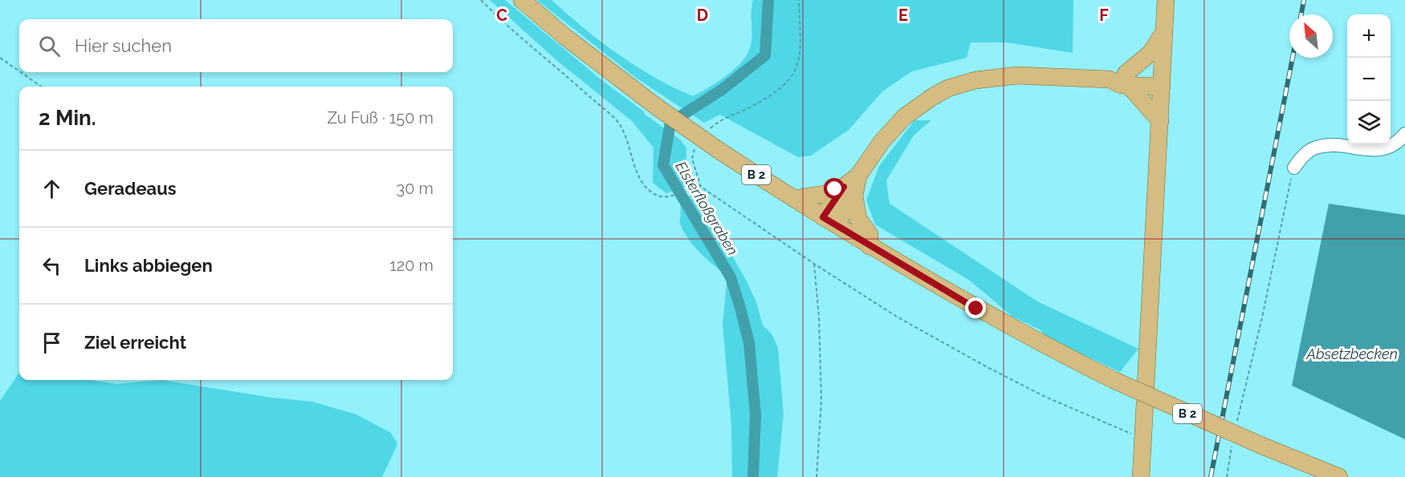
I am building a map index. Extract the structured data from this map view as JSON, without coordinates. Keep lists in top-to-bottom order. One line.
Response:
{"streets":{"main road":["B 2"]},"water":["Elsterfloßgraben","Absetzbecken"],"north":"top left","page":{"map_buttons":["+","−"],"search":"Hier suchen","heading":["2 Min.","Zu Fuß · 150 m"],"list":[["Geradeaus","30 m"],["Links abbiegen","120 m"],"Ziel erreicht"]},"grid":{"columns":["C","D","E","F"]}}
